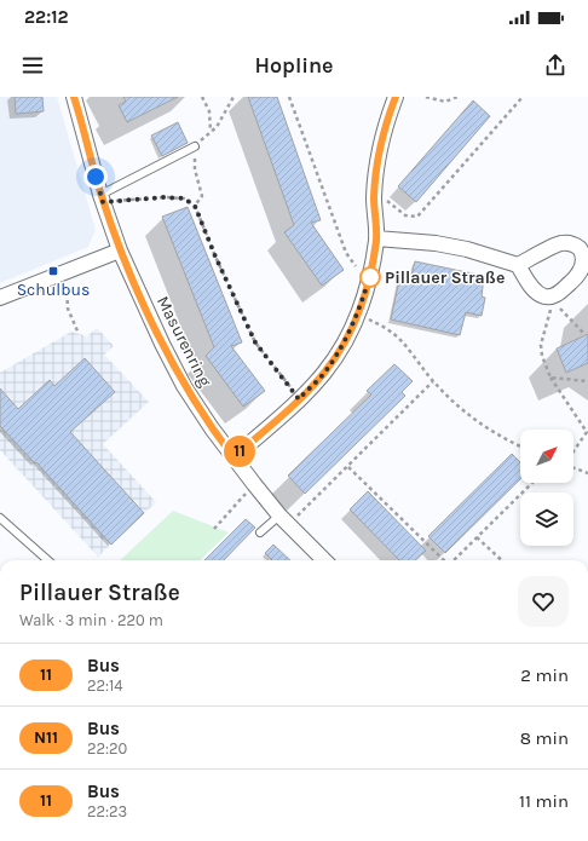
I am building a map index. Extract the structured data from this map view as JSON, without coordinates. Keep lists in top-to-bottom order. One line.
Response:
{"streets":{"street":["Masurenring"]},"places":{"transit":["Schulbus"],"other":["Pillauer Straße"]},"lines":["bus line 11"],"north":"top right","page":{"status":"22:12","header":"Hopline","on_map":"11","heading":["Pillauer Straße","Walk · 3 min · 220 m"],"list":[{"mark":"11","name":"Bus","note":"22:14","value":"2 min"},{"mark":"N11","name":"Bus","note":"22:20","value":"8 min"},{"mark":"11","name":"Bus","note":"22:23","value":"11 min"}]}}
